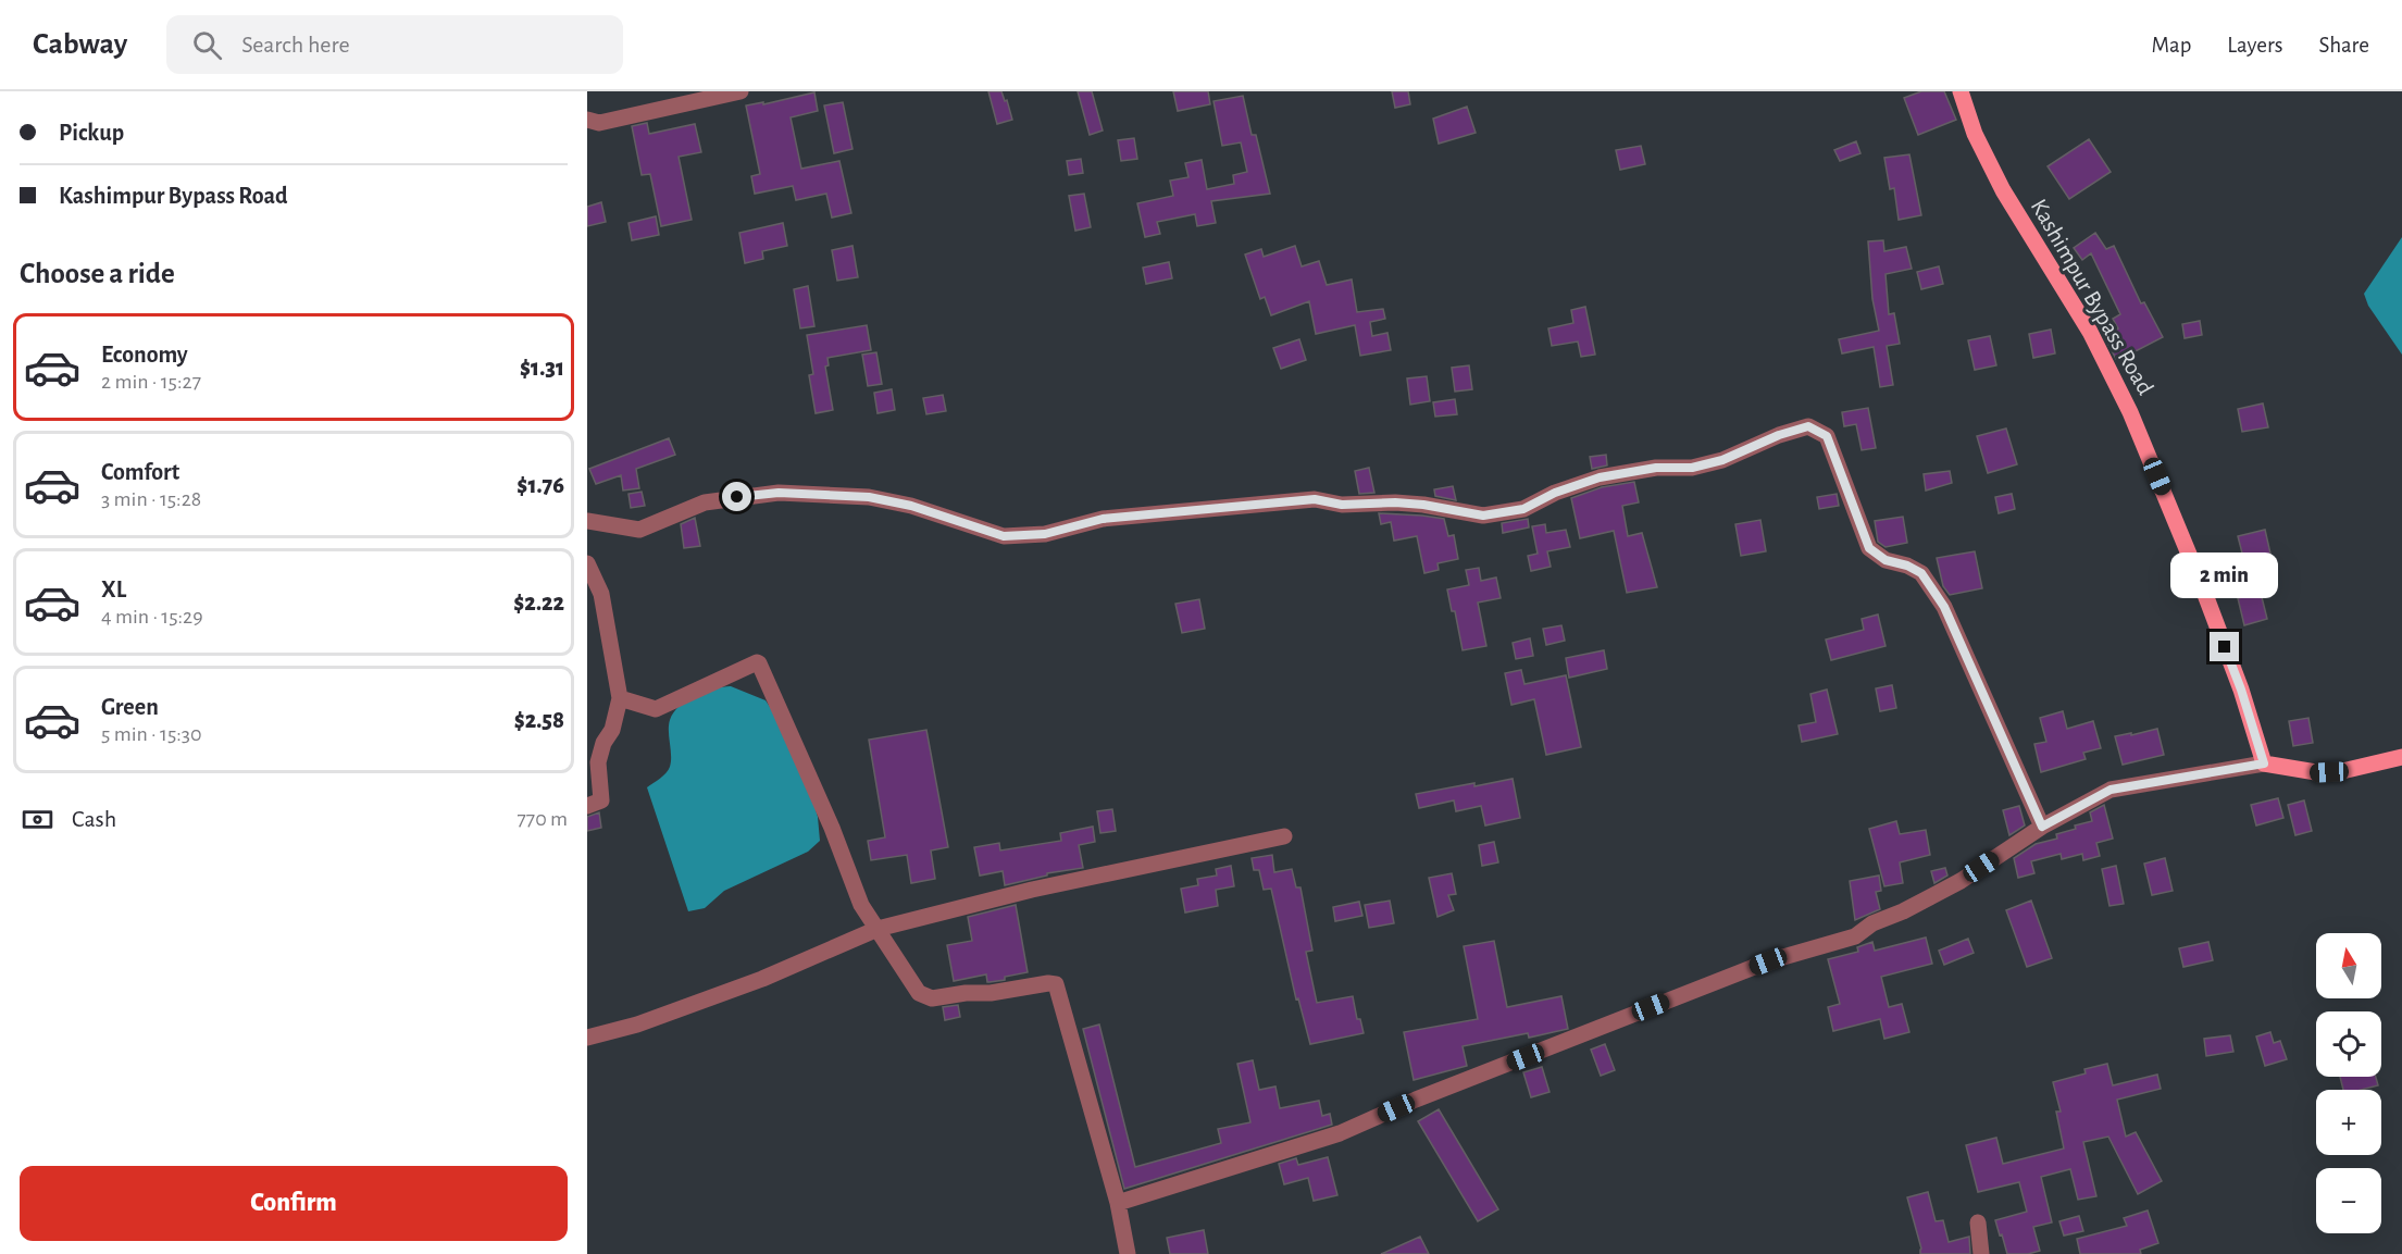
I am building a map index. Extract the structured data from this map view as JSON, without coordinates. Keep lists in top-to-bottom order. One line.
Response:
{"streets":{"main road":["Kashimpur Bypass Road"]},"north":"top","page":{"header":"Cabway","search":"Search here","nav":["Map","Layers","Share"],"banner":["Pickup","Kashimpur Bypass Road"],"heading":"Choose a ride","list":[{"name":"Economy","note":"2 min · 15:27","value":"$1.31"},{"name":"Comfort","note":"3 min · 15:28","value":"$1.76"},{"name":"XL","note":"4 min · 15:29","value":"$2.22"},{"name":"Green","note":"5 min · 15:30","value":"$2.58"}],"bubble":"2 min","pay":["Cash","770 m"],"map_buttons":["+","−"],"buttons":"Confirm"}}
